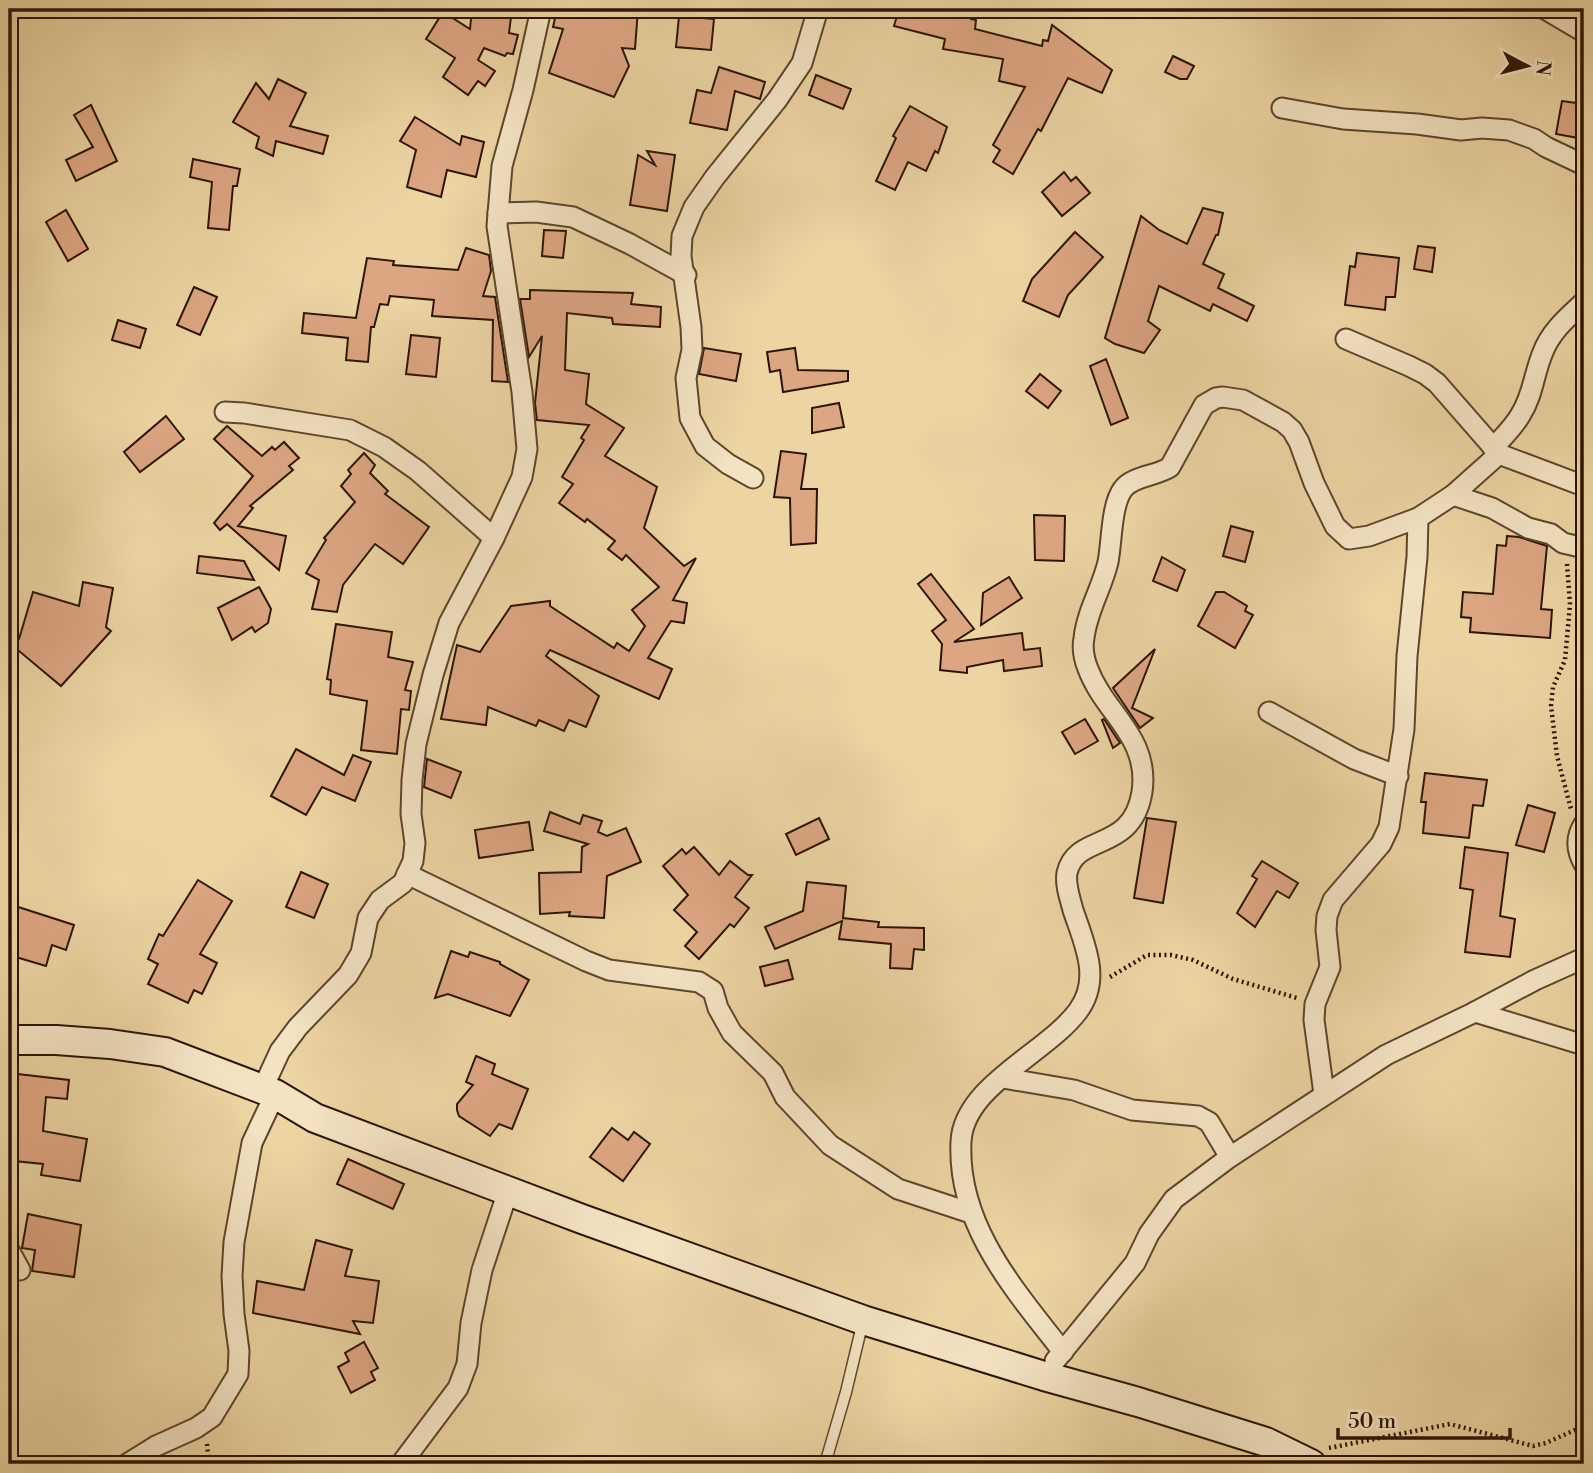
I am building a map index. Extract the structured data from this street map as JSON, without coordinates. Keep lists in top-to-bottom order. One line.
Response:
{"scale_bar":"50 m","north":"right"}
